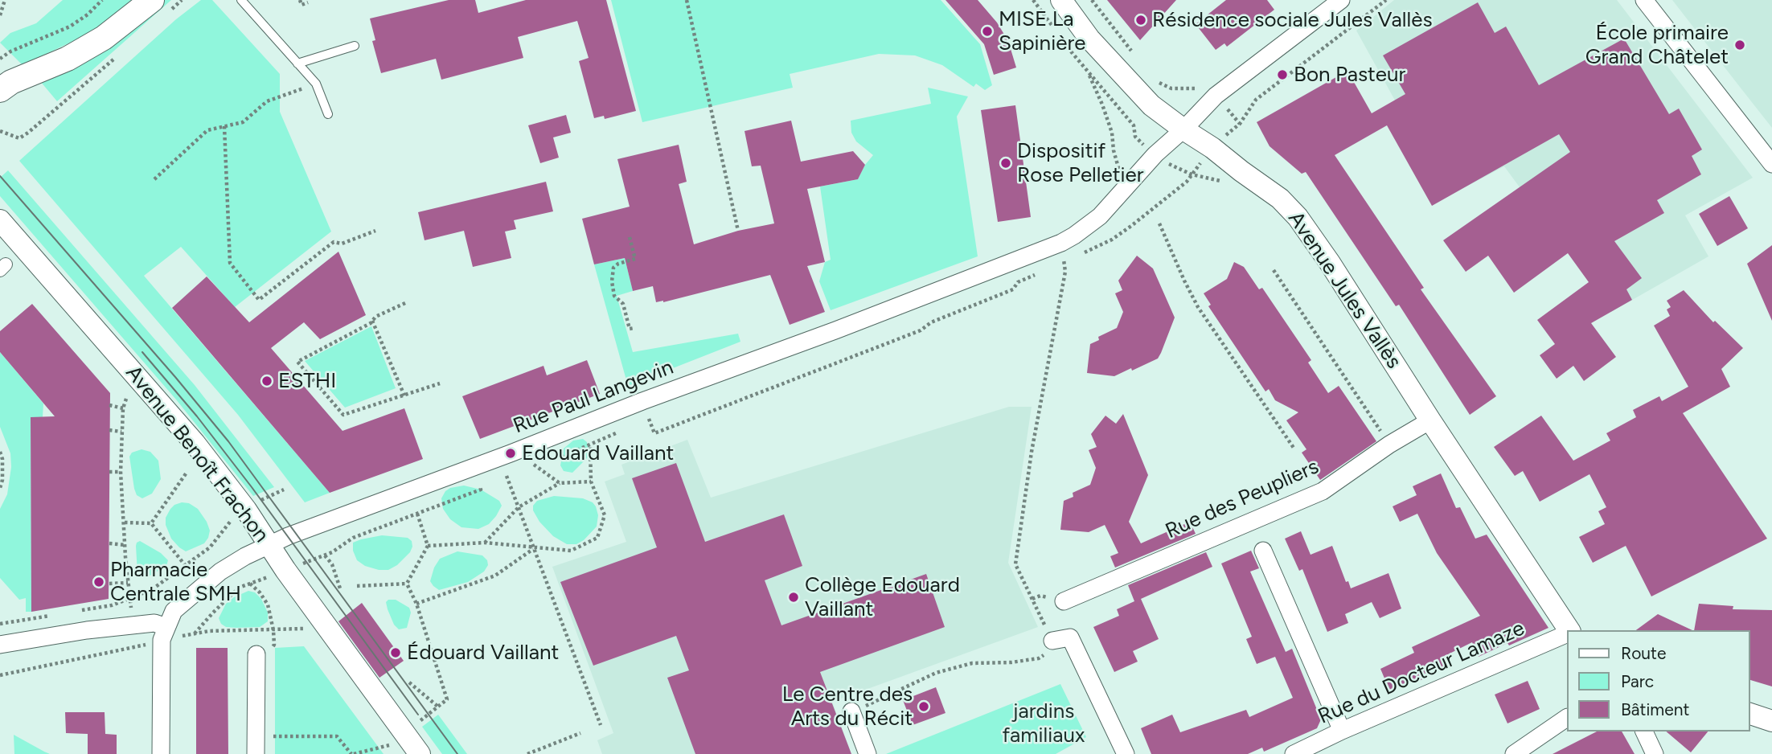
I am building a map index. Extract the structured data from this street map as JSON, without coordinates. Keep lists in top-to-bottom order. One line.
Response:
{"streets":{"street":["Avenue Jules Vallès","Rue Paul Langevin","Avenue Benoît Frachon","Rue des Peupliers","Rue du Docteur Lamaze"]},"crossings":[["Avenue Jules Vallès","Rue Paul Langevin"],["Avenue Jules Vallès","Rue des Peupliers"],["Rue Paul Langevin","Avenue Benoît Frachon"]],"parks":["jardins familiaux"],"places":["Résidence sociale Jules Vallès","MISE La Sapinière","École primaire Grand Châtelet","Bon Pasteur","Dispositif Rose Pelletier","ESTHI","Edouard Vaillant","Pharmacie Centrale SMH","Collège Edouard Vaillant","Édouard Vaillant","Le Centre des Arts du Récit"],"legend":["Route","Parc","Bâtiment"]}
